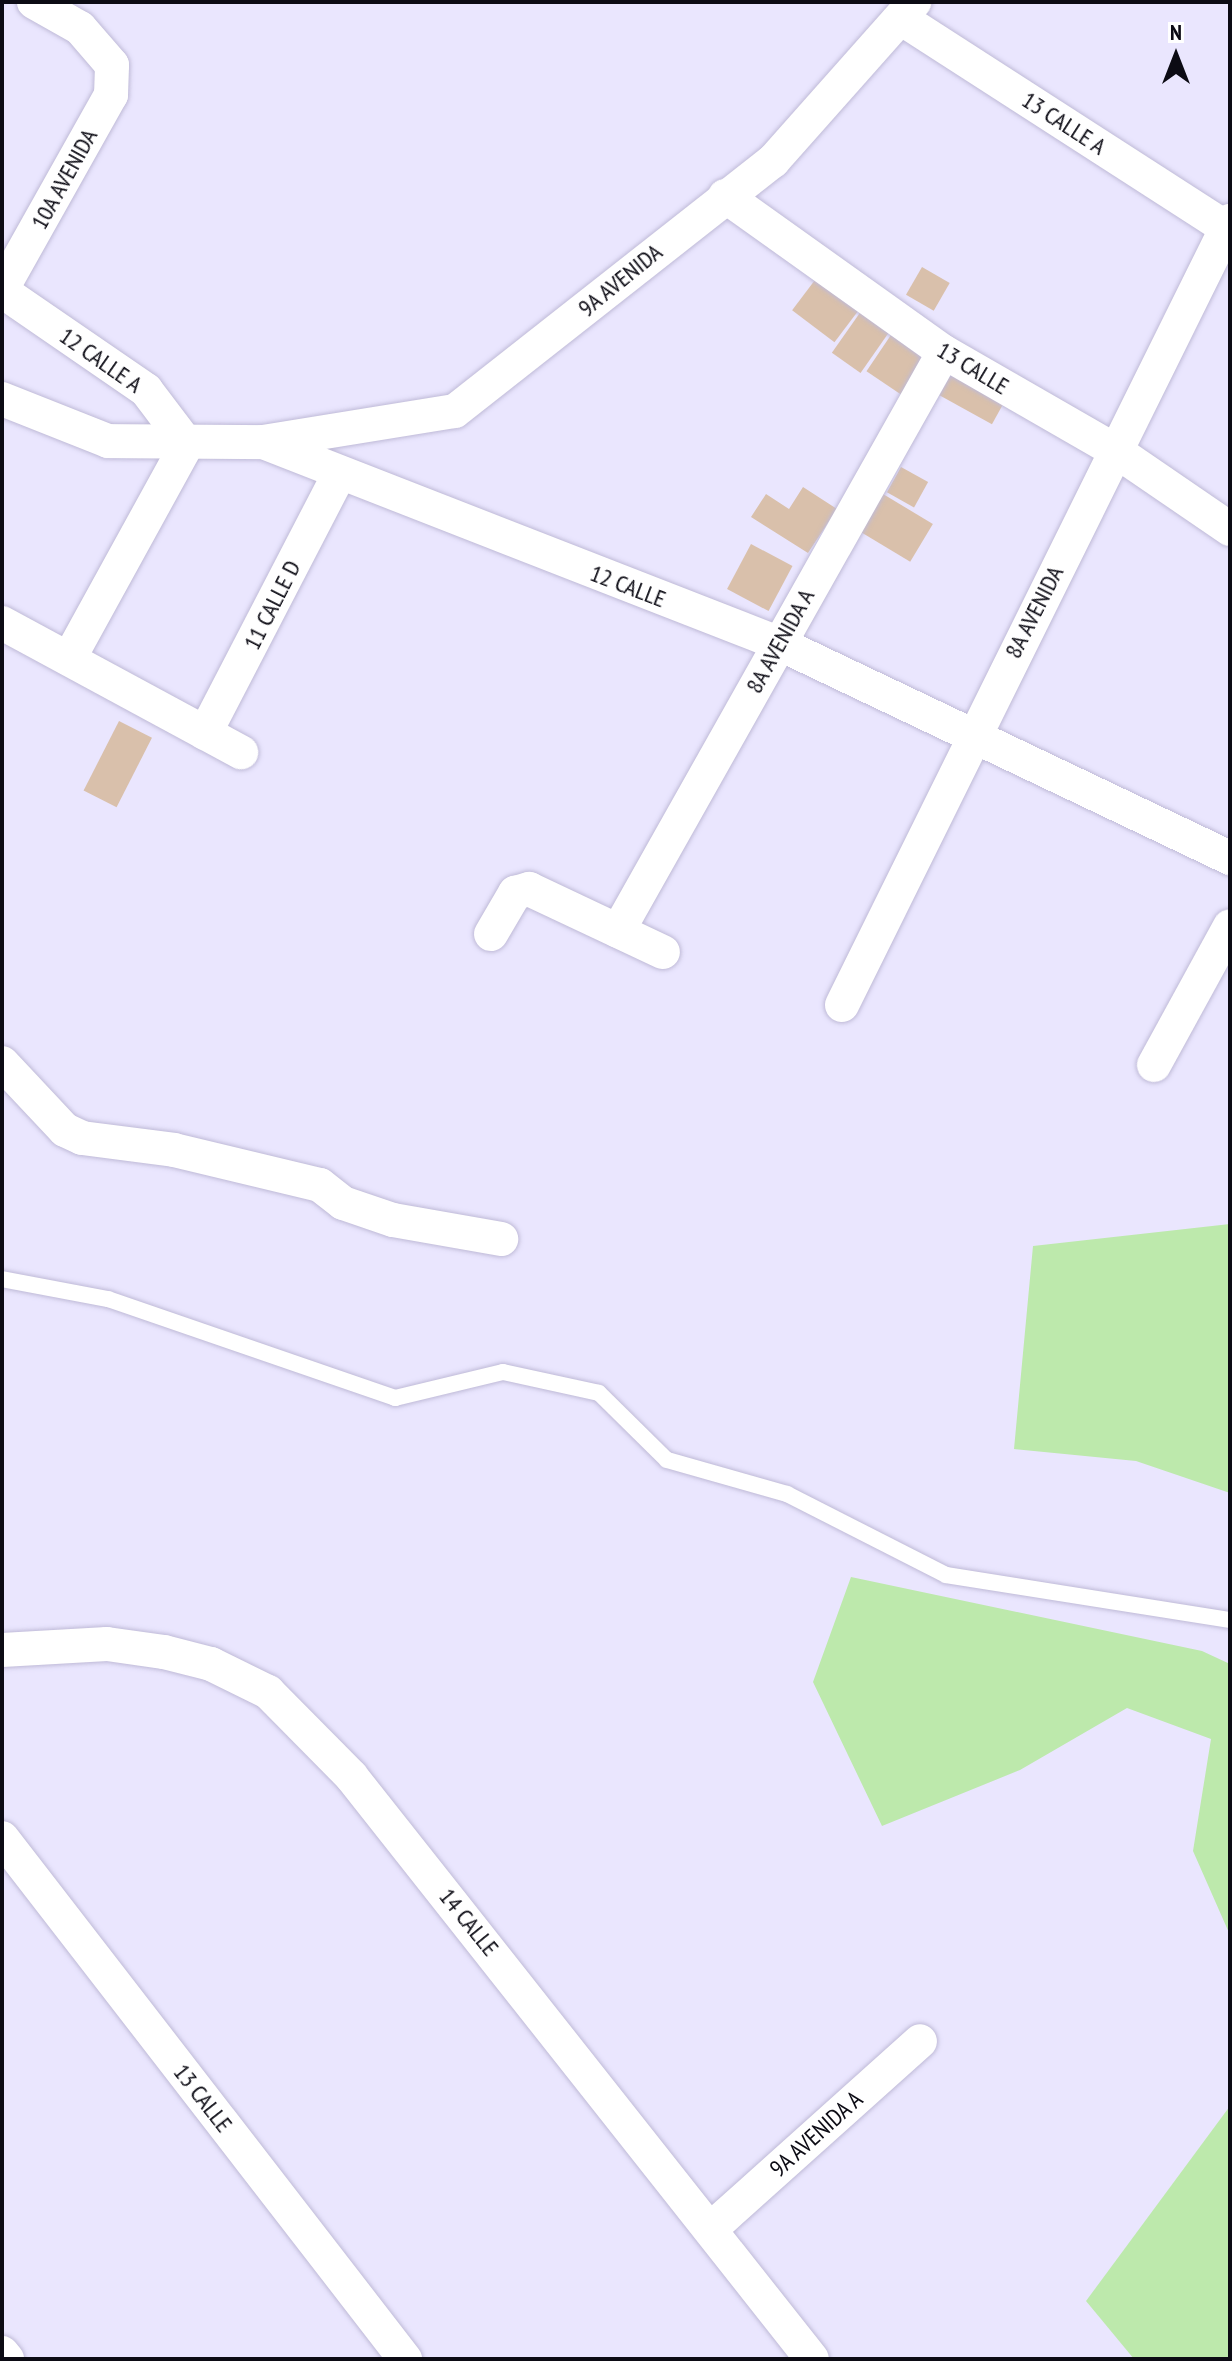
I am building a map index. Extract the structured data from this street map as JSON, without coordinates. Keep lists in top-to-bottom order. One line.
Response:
{"streets":{"street":["13 CALLE A","10A AVENIDA","9A AVENIDA","12 CALLE A","13 CALLE","12 CALLE","11 CALLE D","8A AVENIDA","8A AVENIDA A","14 CALLE","9A AVENIDA A"]},"crossings":[["13 CALLE A","9A AVENIDA"],["13 CALLE A","8A AVENIDA"],["10A AVENIDA","12 CALLE A"],["9A AVENIDA","13 CALLE"],["9A AVENIDA","12 CALLE"],["12 CALLE A","12 CALLE"],["13 CALLE","8A AVENIDA"],["13 CALLE","8A AVENIDA A"],["12 CALLE","11 CALLE D"],["12 CALLE","8A AVENIDA"],["12 CALLE","8A AVENIDA A"],["14 CALLE","9A AVENIDA A"]],"north":"top"}
